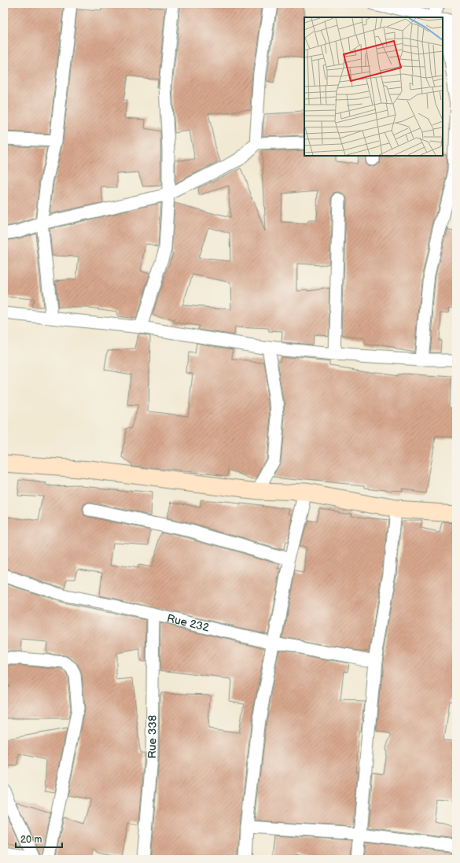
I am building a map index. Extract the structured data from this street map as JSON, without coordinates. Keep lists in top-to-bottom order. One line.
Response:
{"streets":{"street":["Rue 232","Rue 338"]},"crossings":[["Rue 232","Rue 338"]],"scale_bar":"20 m"}
